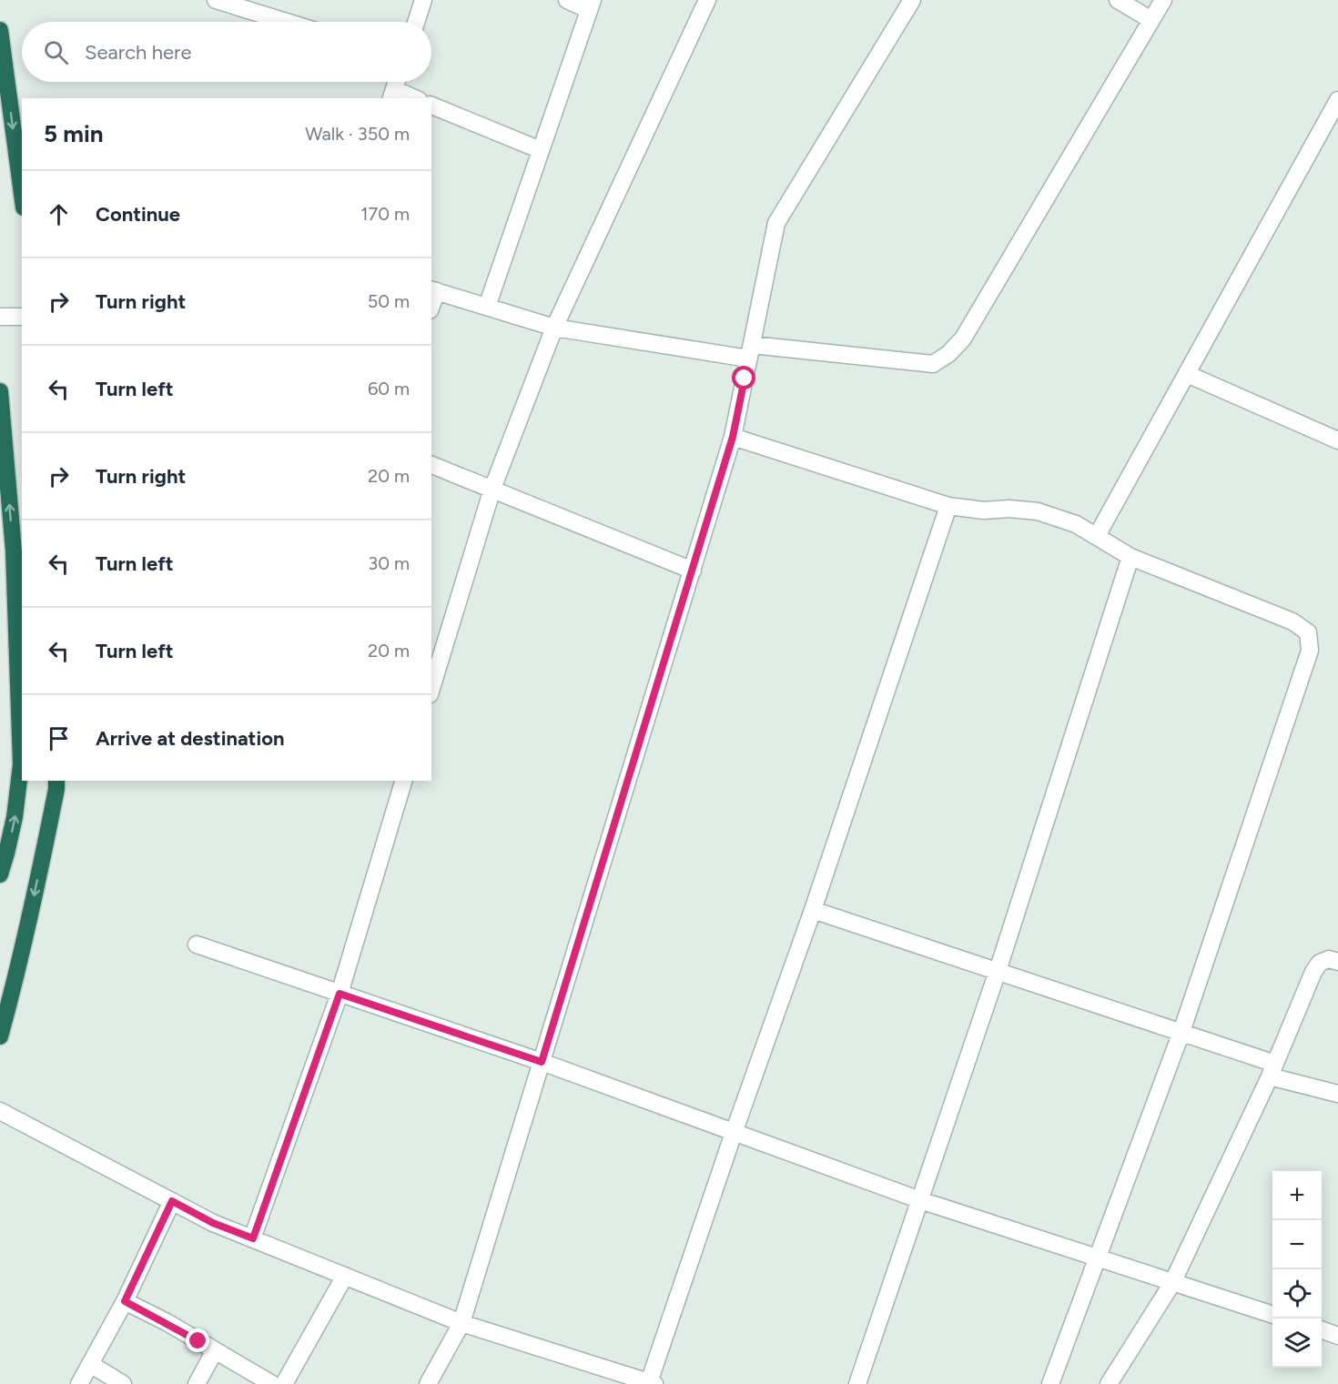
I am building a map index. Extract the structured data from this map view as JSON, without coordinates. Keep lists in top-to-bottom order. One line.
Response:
{"page":{"search":"Search here","heading":["5 min","Walk · 350 m"],"list":[["Continue","170 m"],["Turn right","50 m"],["Turn left","60 m"],["Turn right","20 m"],["Turn left","30 m"],["Turn left","20 m"],"Arrive at destination"],"map_buttons":["+","−"]}}
